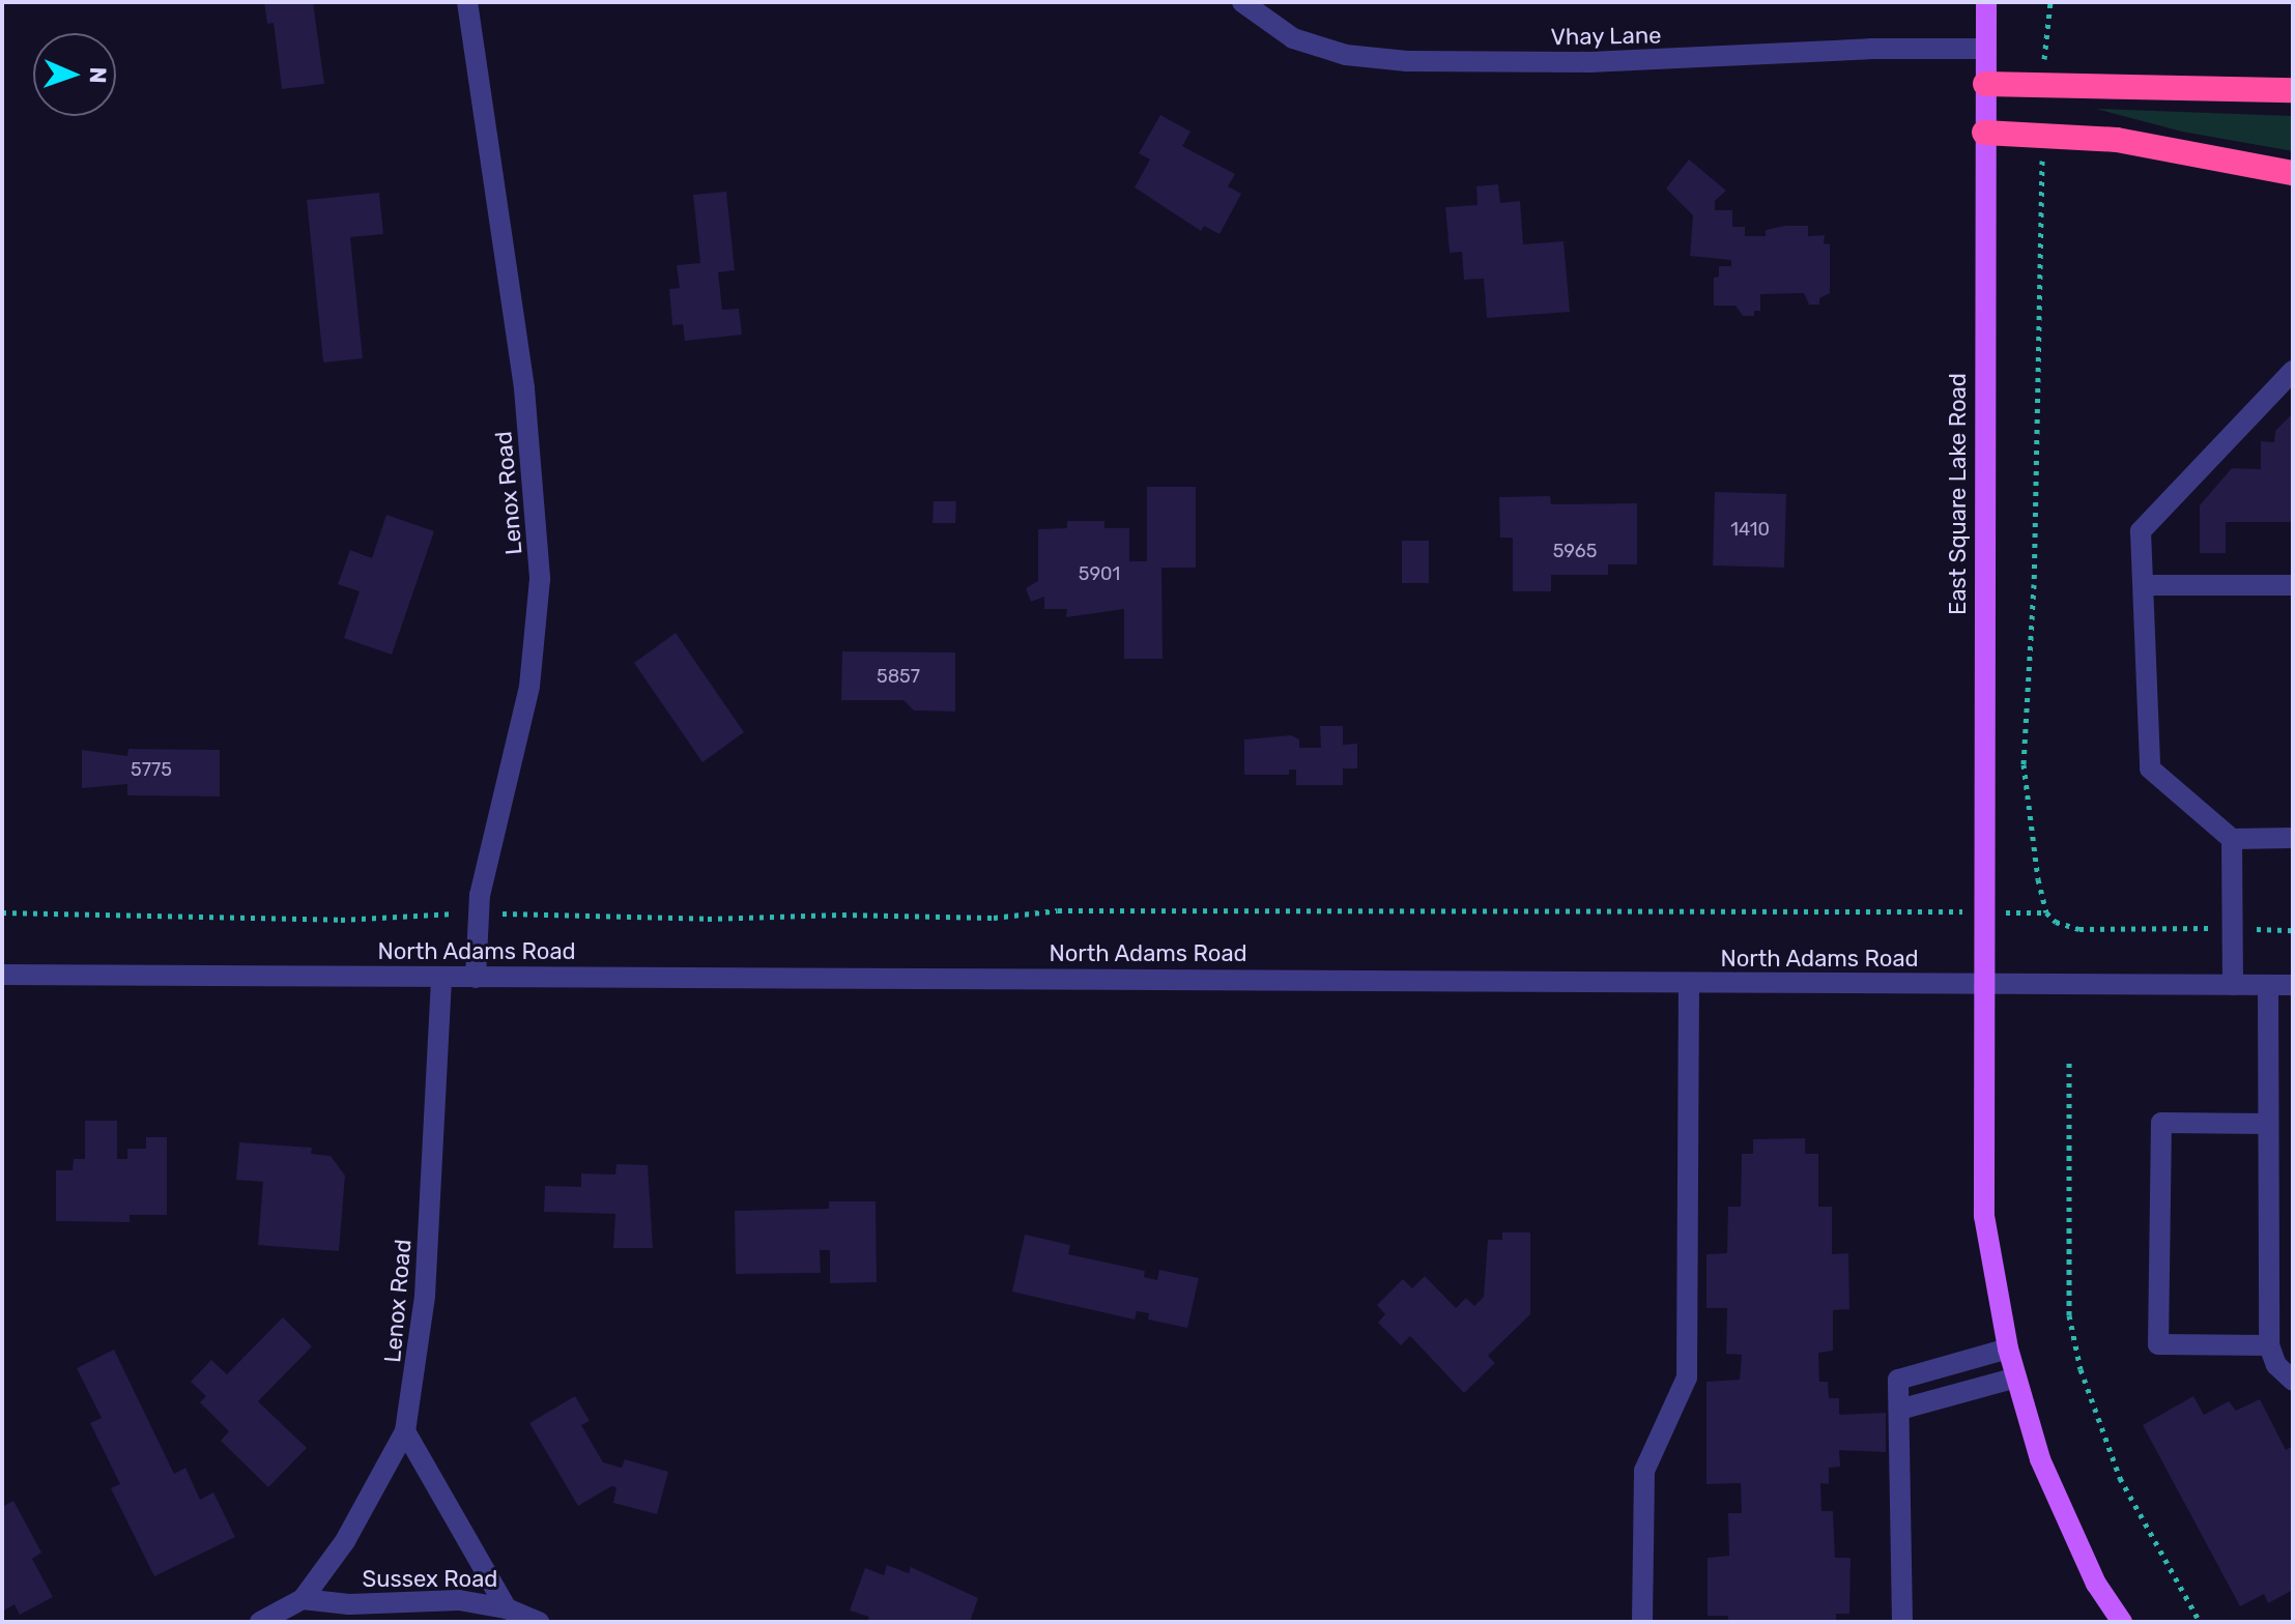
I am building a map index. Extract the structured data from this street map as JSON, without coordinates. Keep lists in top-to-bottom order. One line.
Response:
{"streets":{"main road":["East Square Lake Road"],"street":["Vhay Lane","Lenox Road","North Adams Road","Sussex Road"]},"crossings":[["Vhay Lane","East Square Lake Road"],["Lenox Road","North Adams Road"],["Lenox Road","Sussex Road"],["East Square Lake Road","North Adams Road"]],"house_numbers":["1410","5965","5901","5857","5775"],"north":"right"}
